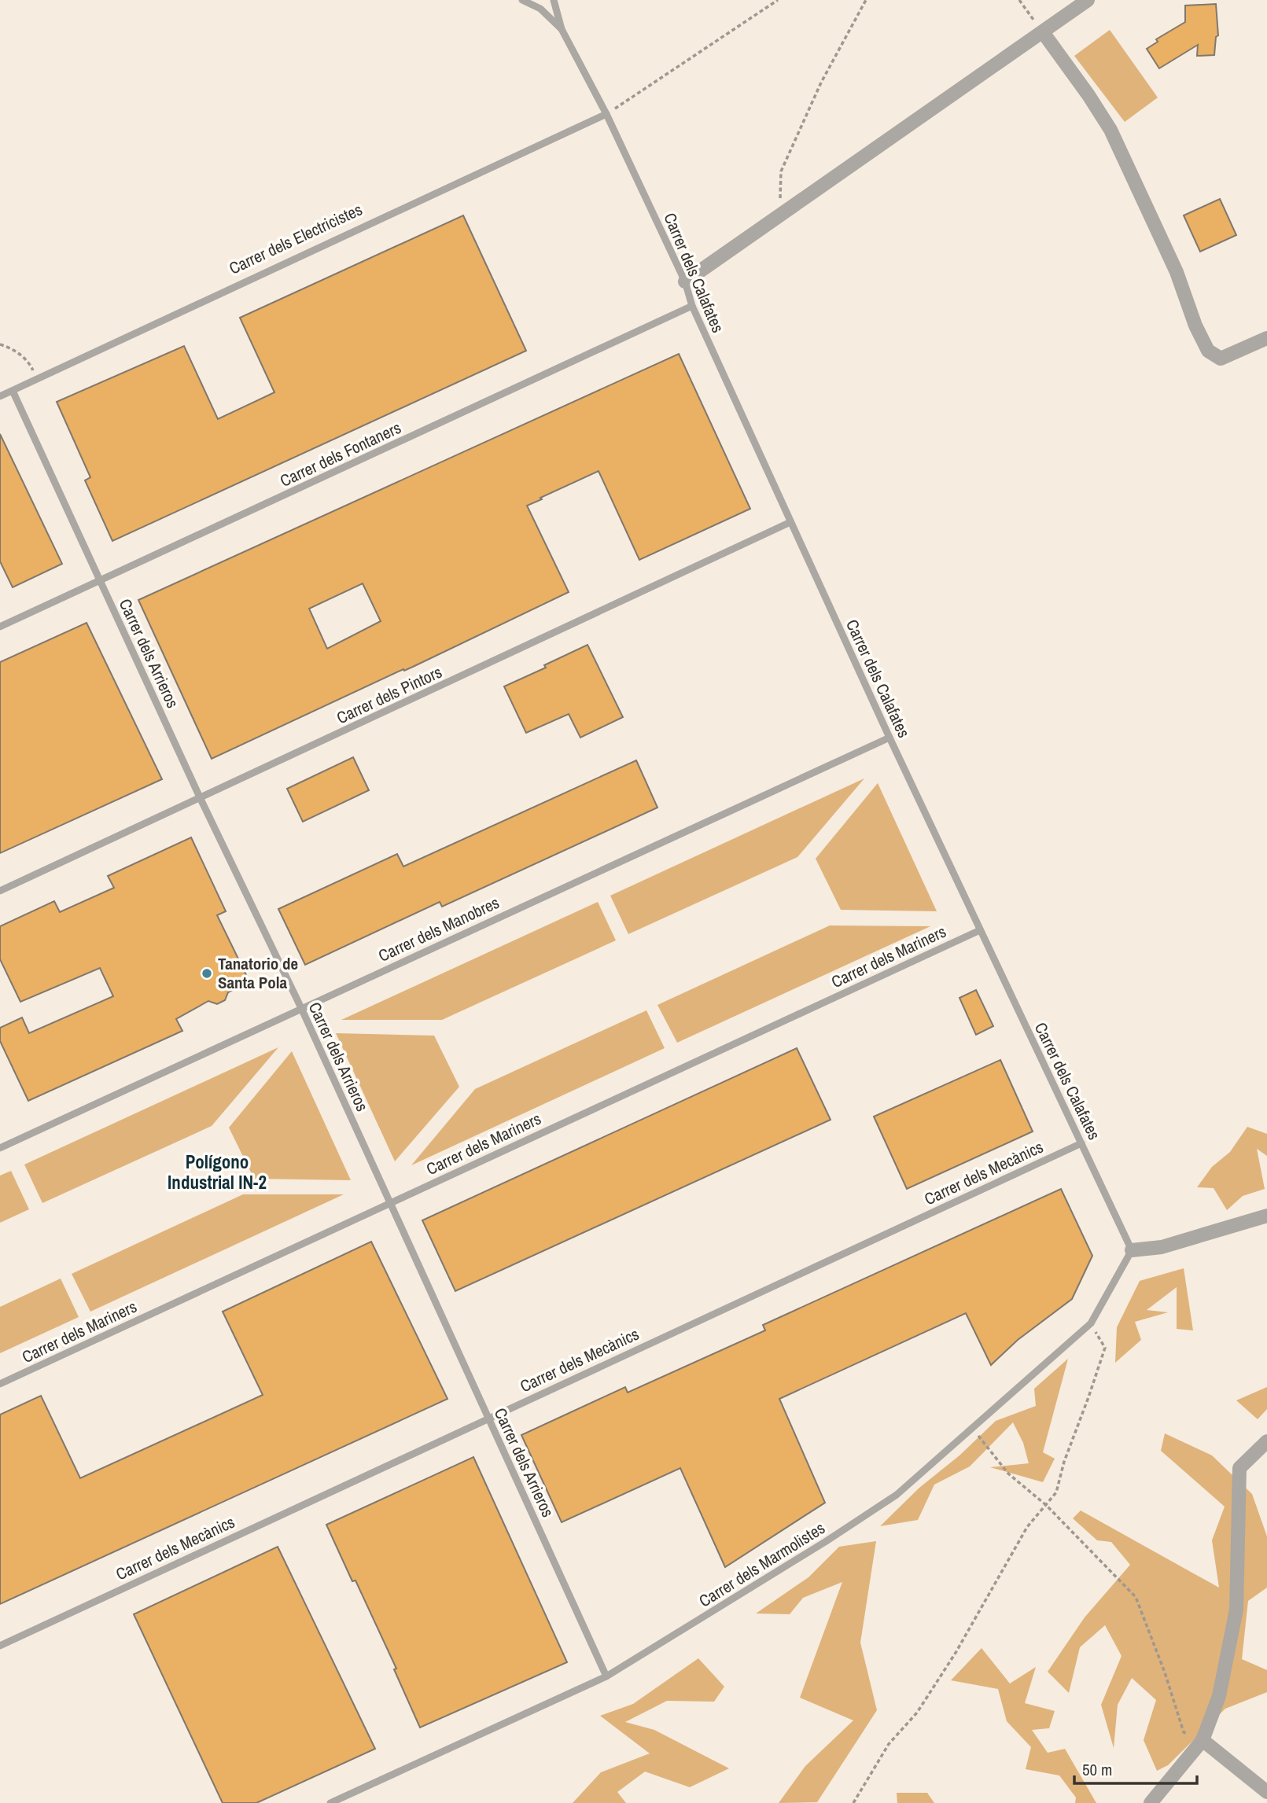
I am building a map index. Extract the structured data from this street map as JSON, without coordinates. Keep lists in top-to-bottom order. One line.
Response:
{"streets":{"lane":["Carrer dels Electricistes","Carrer dels Calafates","Carrer dels Fontaners","Carrer dels Arrieros","Carrer dels Pintors","Carrer dels Manobres","Carrer dels Mariners","Carrer dels Mecànics","Carrer dels Marmolistes"]},"crossings":[["Carrer dels Electricistes","Carrer dels Calafates"],["Carrer dels Electricistes","Carrer dels Arrieros"],["Carrer dels Calafates","Carrer dels Fontaners"],["Carrer dels Calafates","Carrer dels Pintors"],["Carrer dels Calafates","Carrer dels Manobres"],["Carrer dels Calafates","Carrer dels Mariners"],["Carrer dels Calafates","Carrer dels Mecànics"],["Carrer dels Calafates","Carrer dels Marmolistes"],["Carrer dels Fontaners","Carrer dels Arrieros"],["Carrer dels Arrieros","Carrer dels Pintors"],["Carrer dels Arrieros","Carrer dels Manobres"],["Carrer dels Arrieros","Carrer dels Mariners"],["Carrer dels Arrieros","Carrer dels Mecànics"],["Carrer dels Arrieros","Carrer dels Marmolistes"]],"districts":["Polígono Industrial IN-2"],"places":["Tanatorio de Santa Pola"],"scale_bar":"50 m"}
